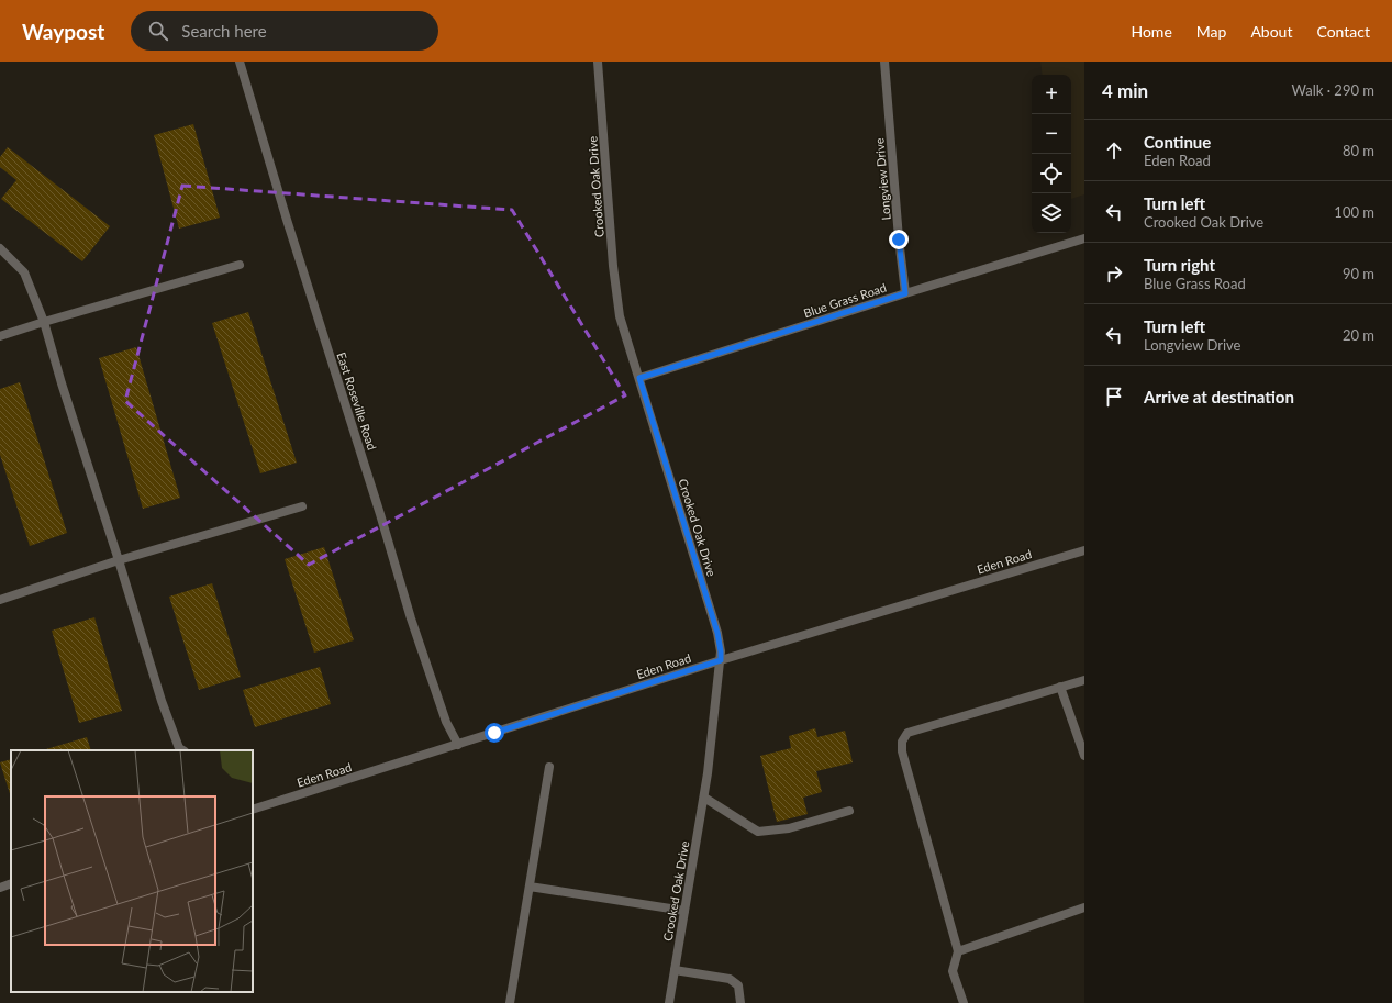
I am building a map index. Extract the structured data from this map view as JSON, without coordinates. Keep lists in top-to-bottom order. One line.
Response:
{"streets":{"street":["Longview Drive","Crooked Oak Drive","Blue Grass Road","East Roseville Road","Eden Road"]},"crossings":[["Longview Drive","Blue Grass Road"],["Crooked Oak Drive","Blue Grass Road"],["Crooked Oak Drive","Eden Road"],["East Roseville Road","Eden Road"]],"page":{"header":"Waypost","search":"Search here","nav":["Home","Map","About","Contact"],"heading":["4 min","Walk · 290 m"],"map_buttons":["+","−"],"list":[["Continue","Eden Road","80 m"],["Turn left","Crooked Oak Drive","100 m"],["Turn right","Blue Grass Road","90 m"],["Turn left","Longview Drive","20 m"],"Arrive at destination"]}}
